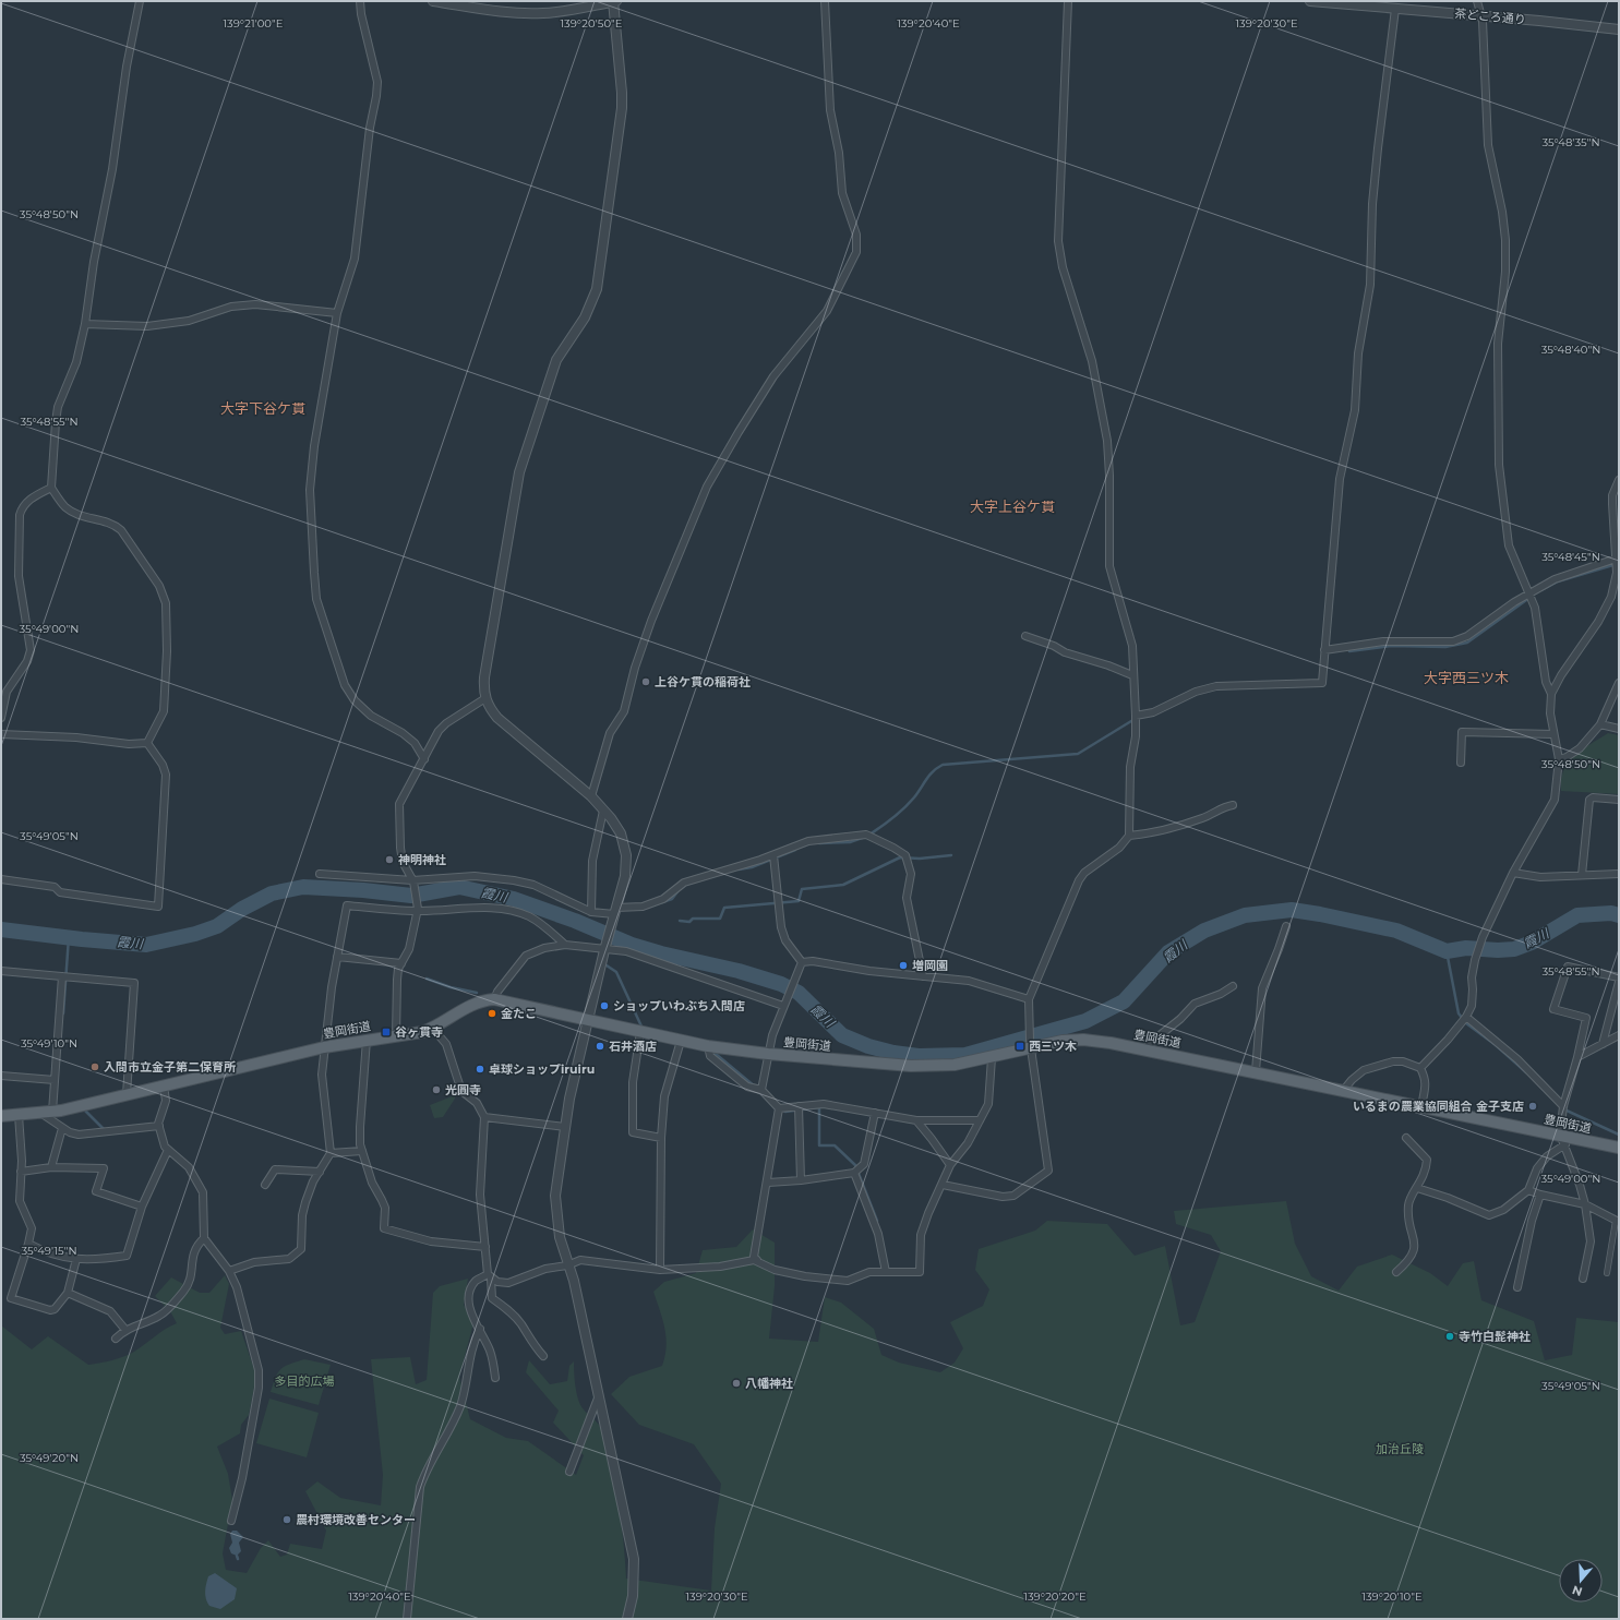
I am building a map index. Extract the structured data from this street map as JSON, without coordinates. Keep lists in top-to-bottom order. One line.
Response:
{"streets":{"main road":["豊岡街道"],"street":["茶どころ通り"]},"districts":["大字下谷ケ貫","大字上谷ケ貫","大字西三ツ木"],"water":["霞川"],"parks":["多目的広場","加治丘陵"],"places":{"other":["上谷ケ貫の稲荷社","神明神社","増岡園","ショップいわぶち入間店","金たこ","石井酒店","入間市立金子第二保育所","卓球ショップiruiru","光圓寺","いるまの農業協同組合 金子支店","寺竹白髭神社","八幡神社","農村環境改善センター"],"transit":["谷ヶ貫寺","西三ツ木"]},"north":"bottom","coordinates":["139°21'00\"E","139°20'50\"E","139°20'40\"E","139°20'30\"E","35°48'35\"N","35°48'50\"N","35°48'40\"N","35°48'55\"N","35°48'45\"N","35°49'00\"N","35°49'05\"N","35°49'10\"N","35°49'15\"N","35°49'20\"N","139°20'20\"E","139°20'10\"E"]}
